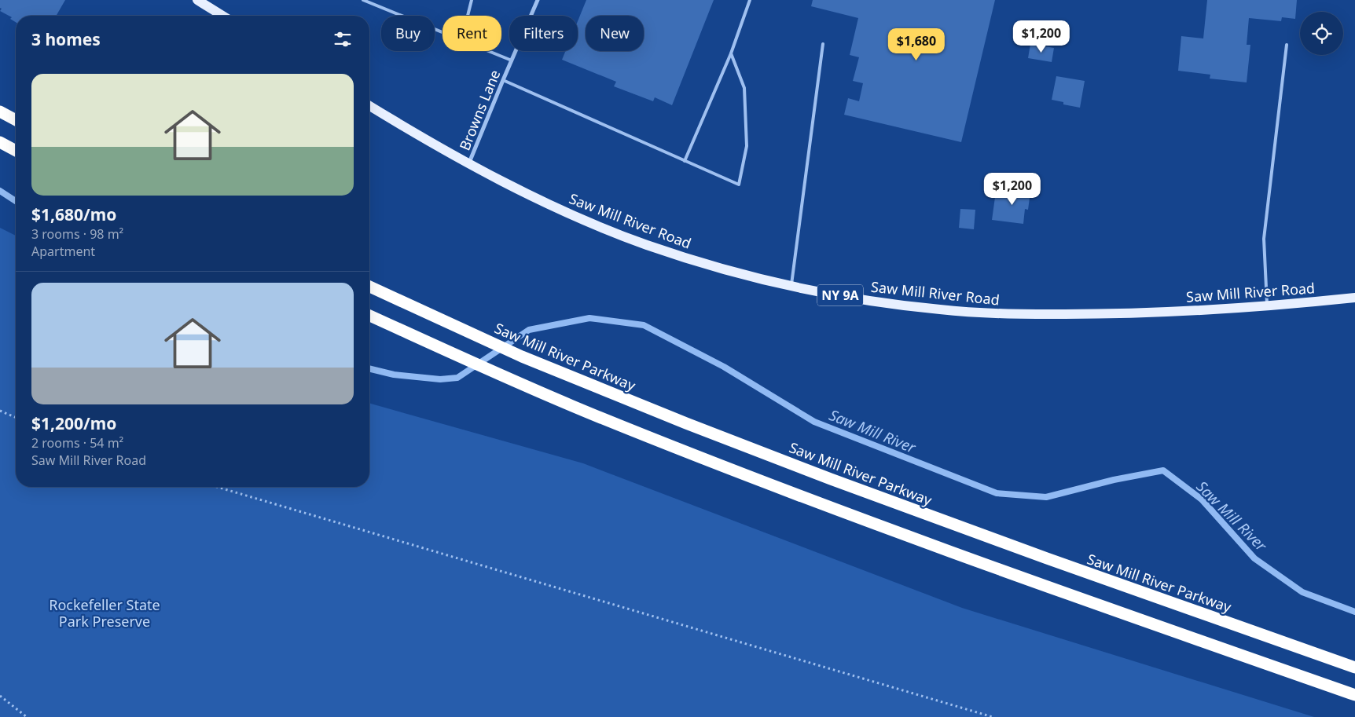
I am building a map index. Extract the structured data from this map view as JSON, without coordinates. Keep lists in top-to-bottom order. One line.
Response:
{"streets":{"highway":["Saw Mill River Parkway"],"main road":["Saw Mill River Road","NY 9A"],"street":["Browns Lane"]},"crossings":[["Browns Lane","Saw Mill River Road"]],"water":["Saw Mill River"],"parks":["Rockefeller State Park Preserve"],"page":{"chip":["Buy","Rent","Filters","New"],"heading":"3 homes","price":["$1,200","$1,680","$1,200"],"list":[{"name":"$1,680/mo","note":"3 rooms · 98 m² · Apartment"},{"name":"$1,200/mo","note":"2 rooms · 54 m² · Saw Mill River Road"}]}}
